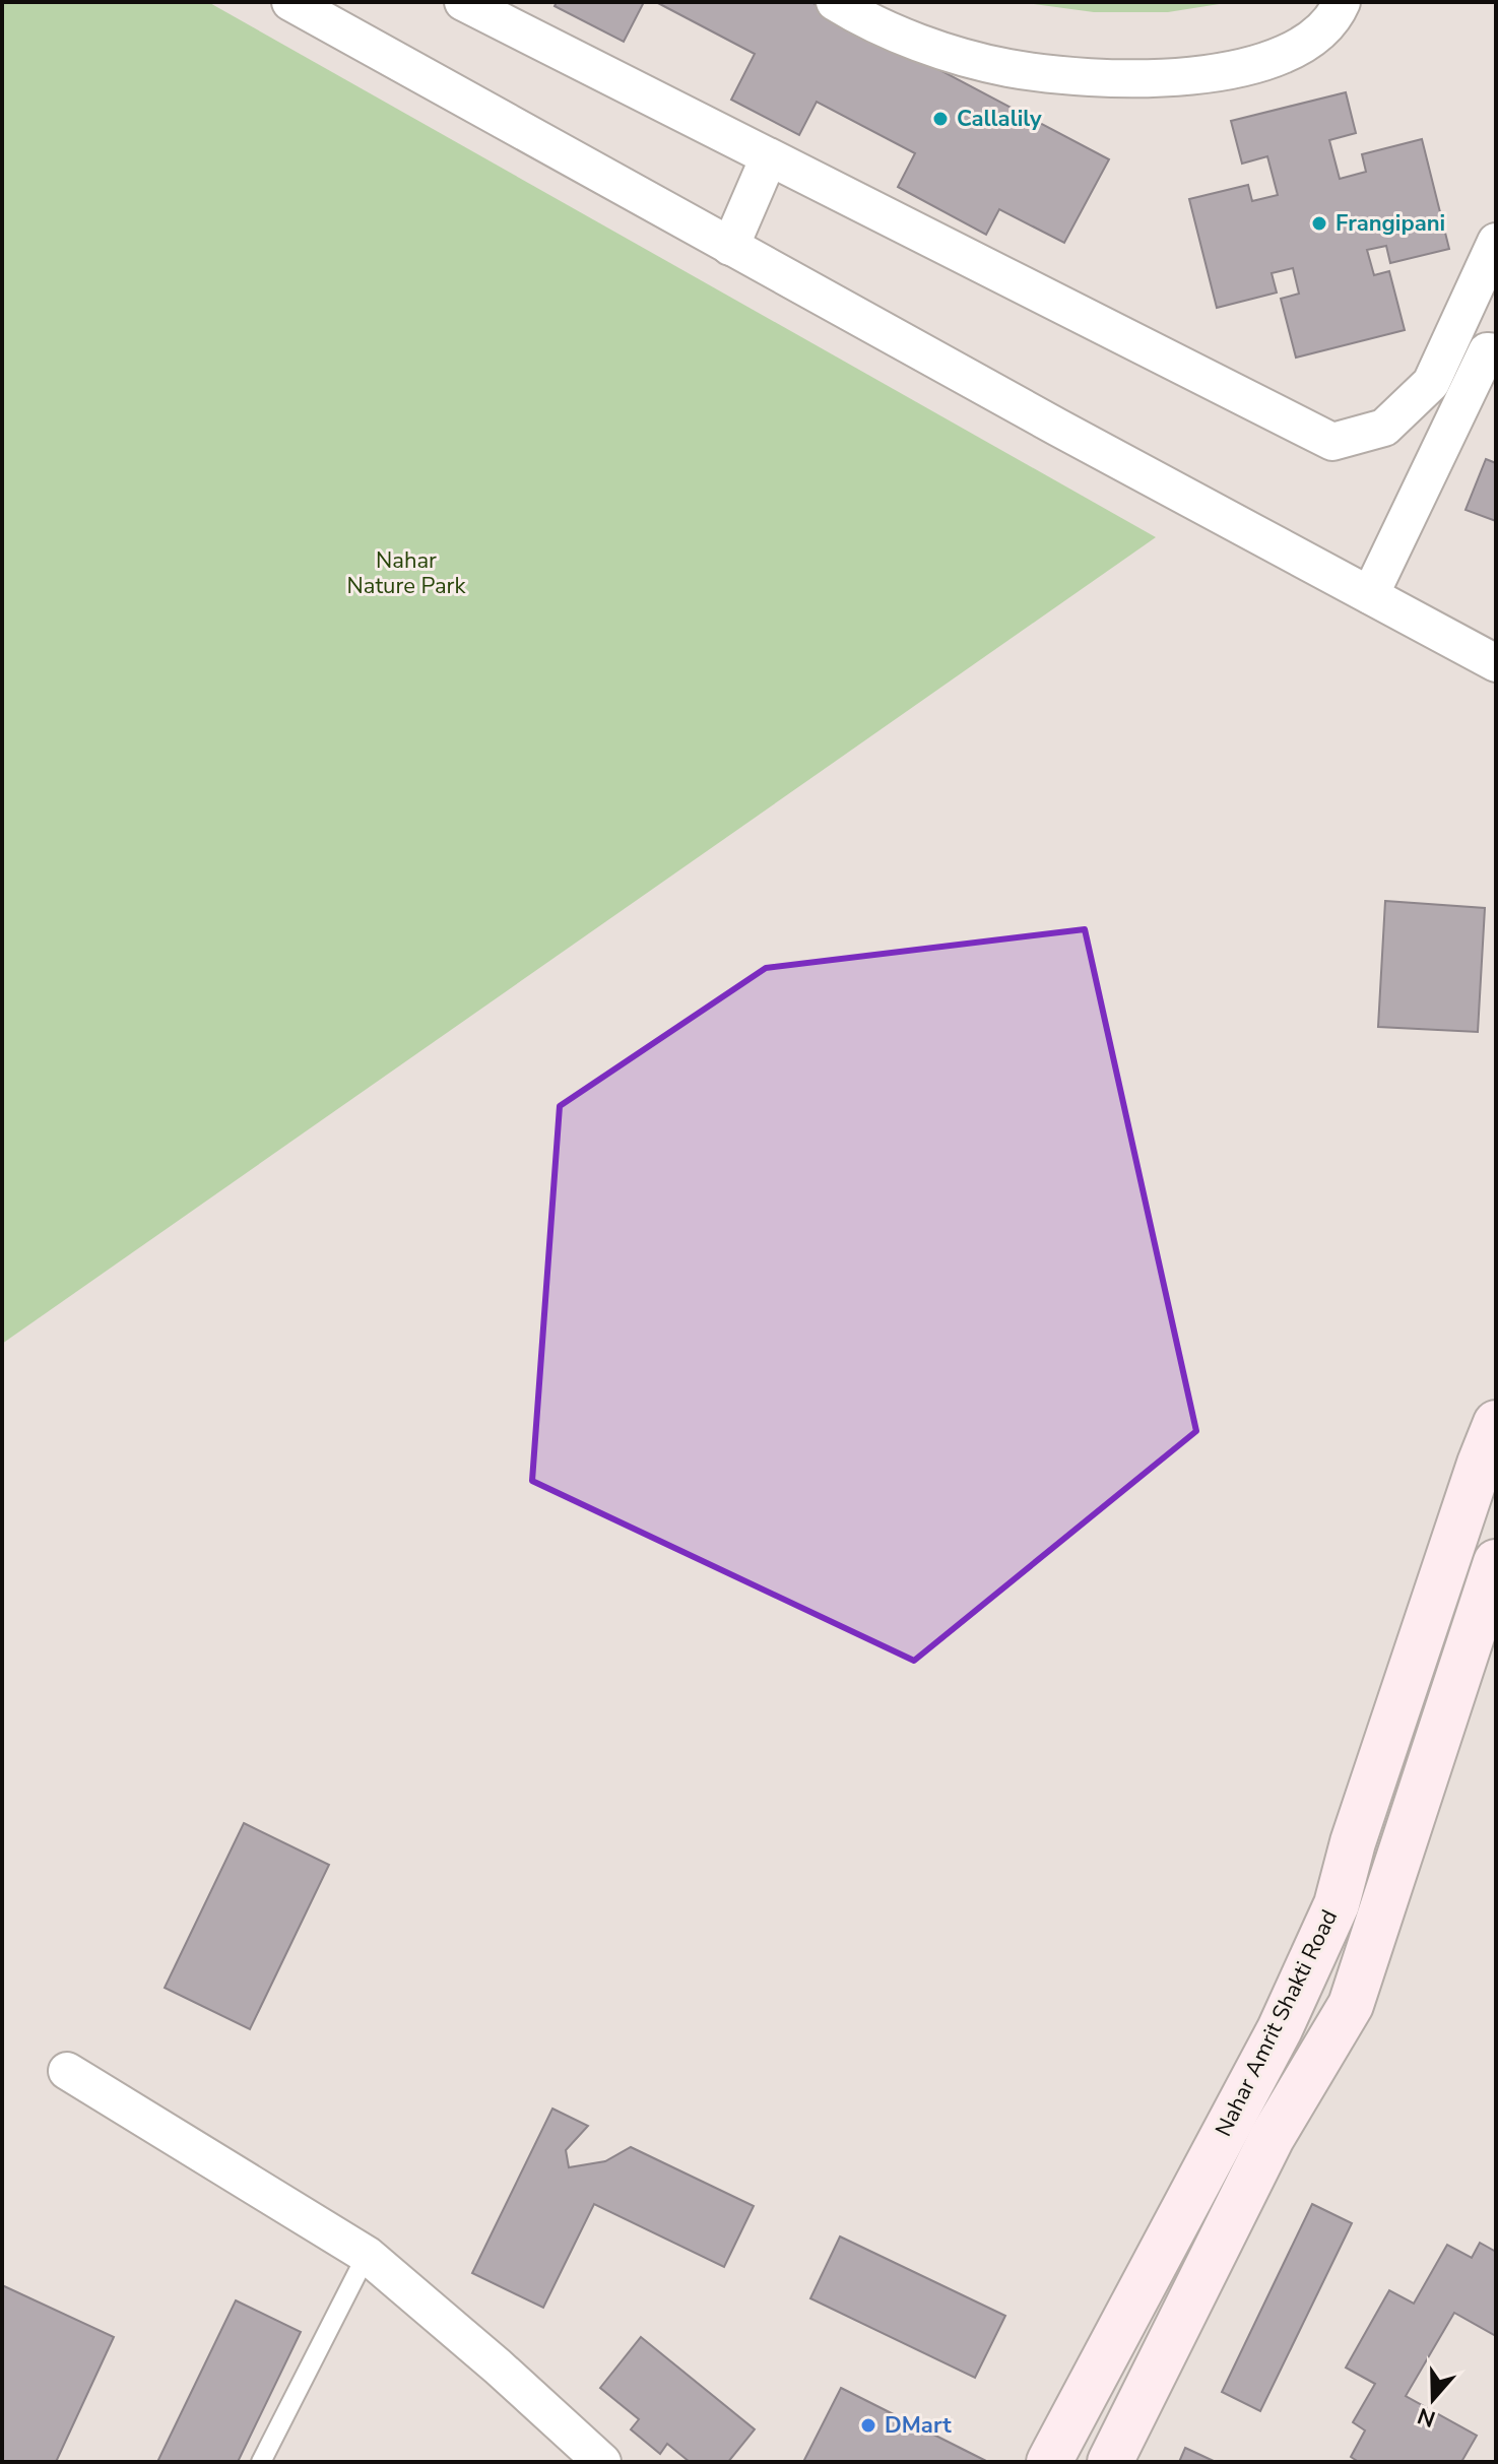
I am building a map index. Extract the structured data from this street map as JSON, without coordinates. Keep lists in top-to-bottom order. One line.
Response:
{"streets":{"street":["Nahar Amrit Shakti Road"]},"parks":["Nahar Nature Park"],"places":["Callalily","Frangipani","DMart"],"north":"bottom"}
